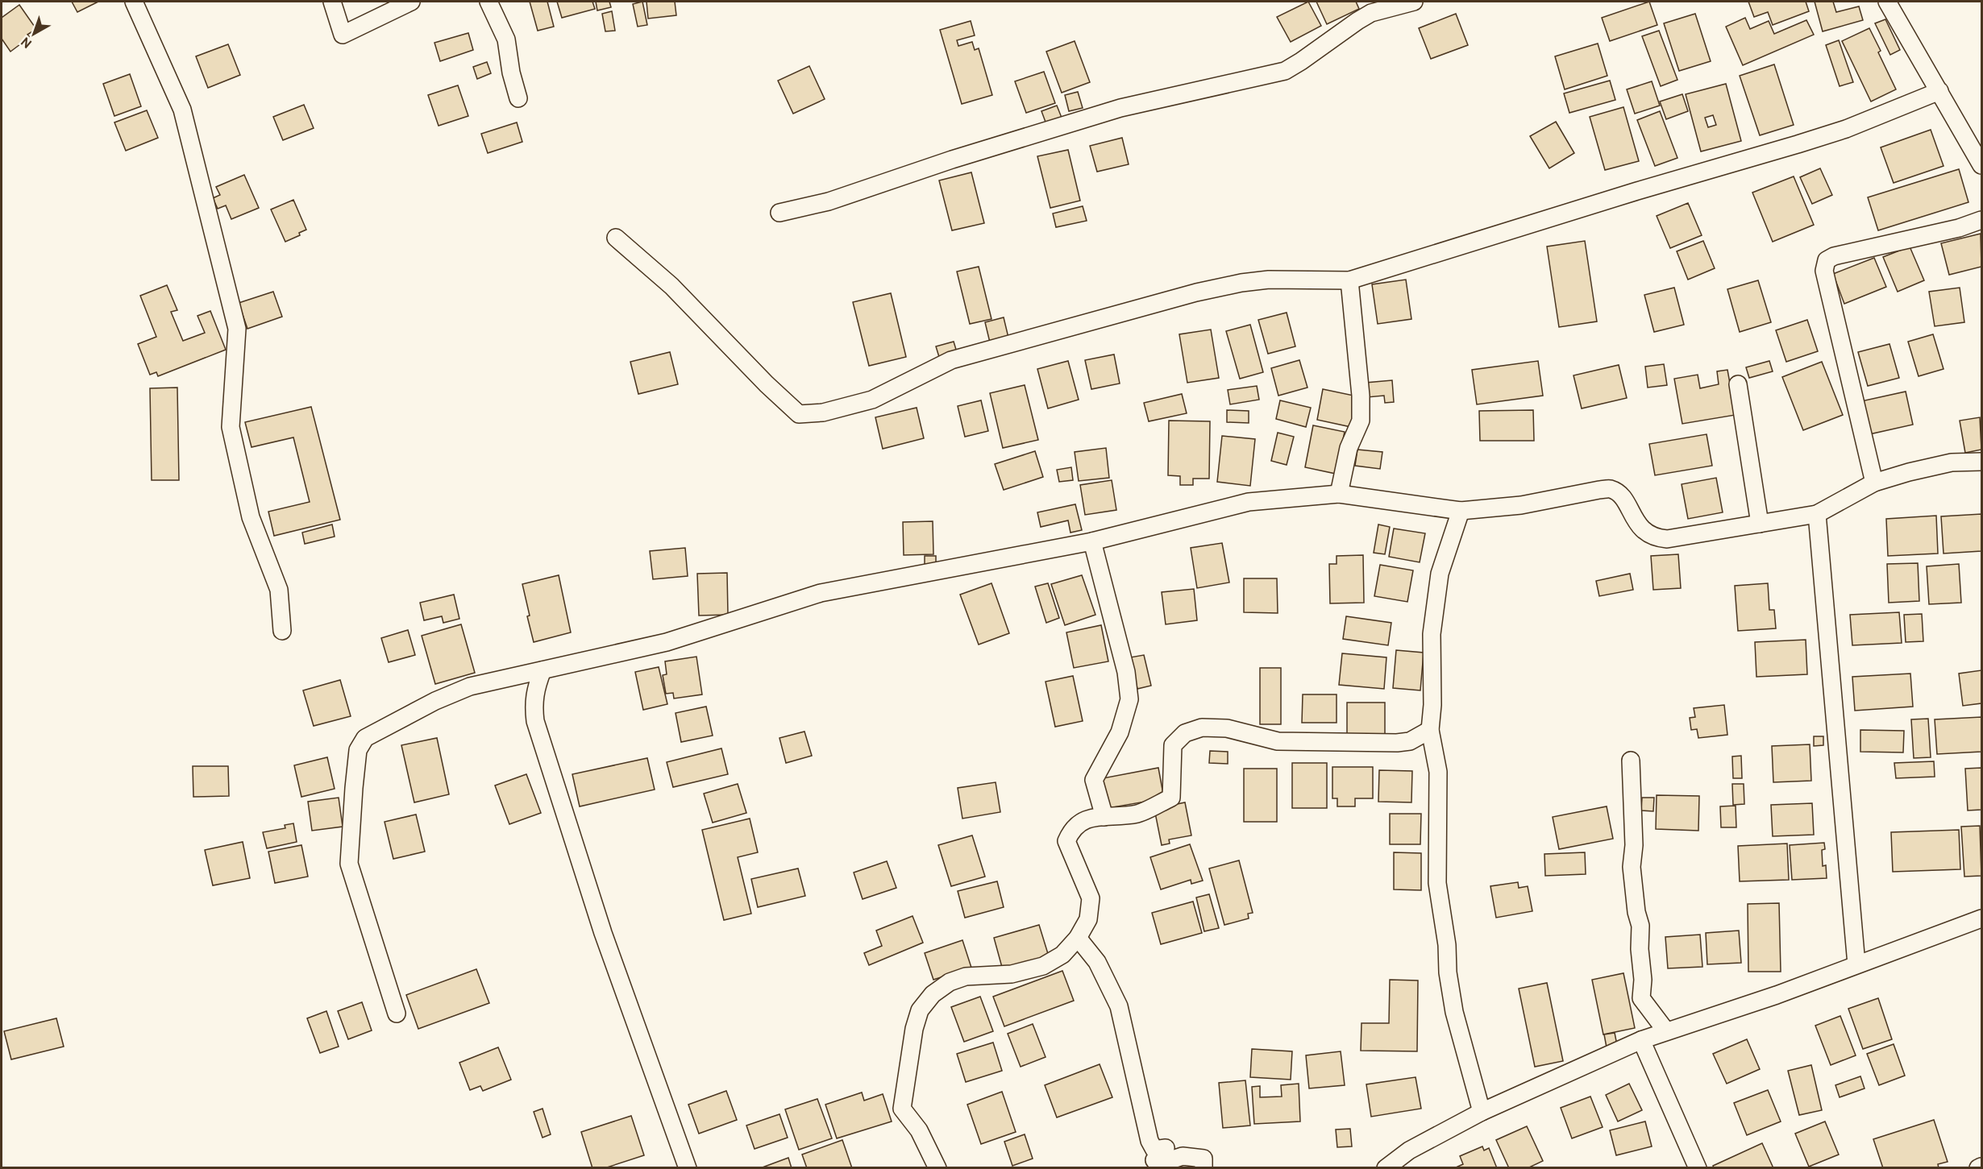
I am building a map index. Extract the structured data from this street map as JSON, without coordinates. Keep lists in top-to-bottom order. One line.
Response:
{"north":"bottom left"}
